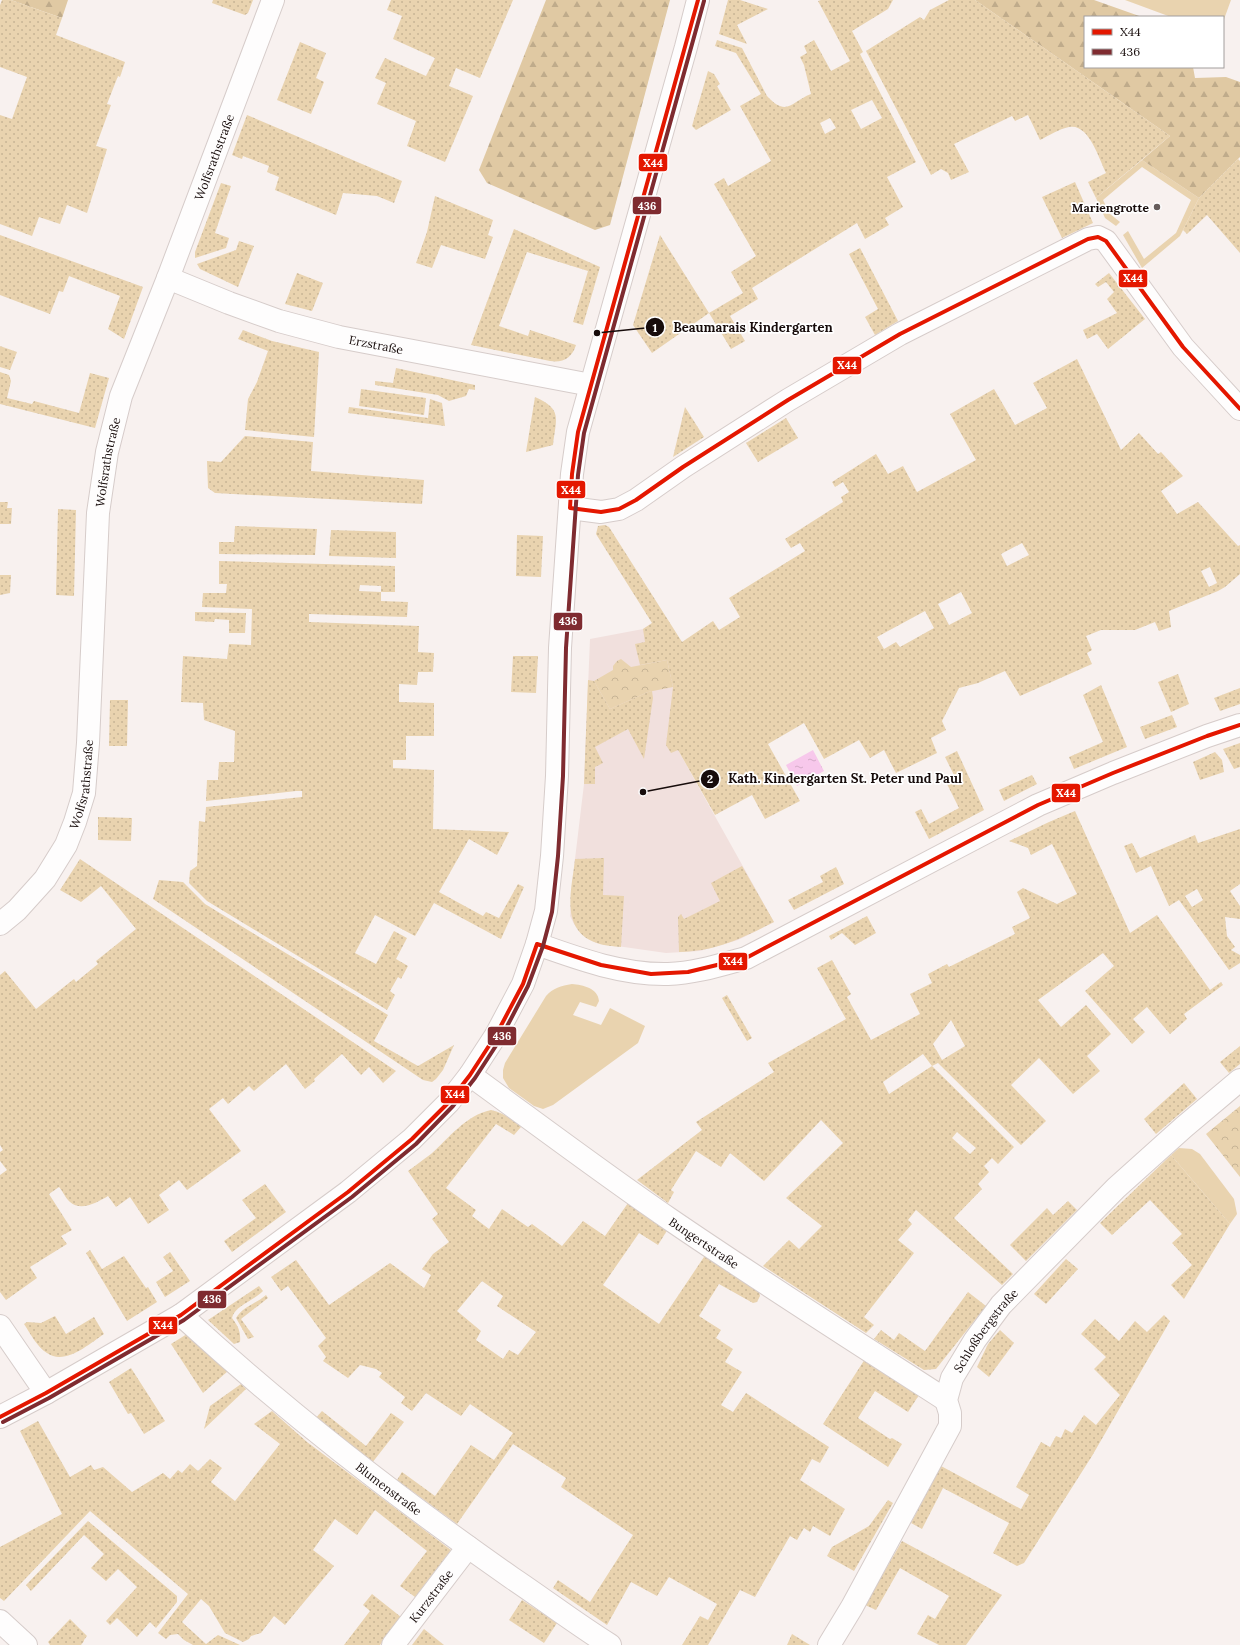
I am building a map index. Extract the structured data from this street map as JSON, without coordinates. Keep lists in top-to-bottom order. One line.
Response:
{"streets":{"street":["Wolfsrathstraße","Erzstraße","Bungertstraße","Schloßbergstraße","Blumenstraße","Kurzstraße"]},"crossings":[["Wolfsrathstraße","Erzstraße"],["Bungertstraße","Schloßbergstraße"],["Blumenstraße","Kurzstraße"]],"places":["Mariengrotte","Beaumarais Kindergarten","Kath. Kindergarten St. Peter und Paul"],"lines":["transit line X44","transit line 436"],"legend":["X44","436"]}
